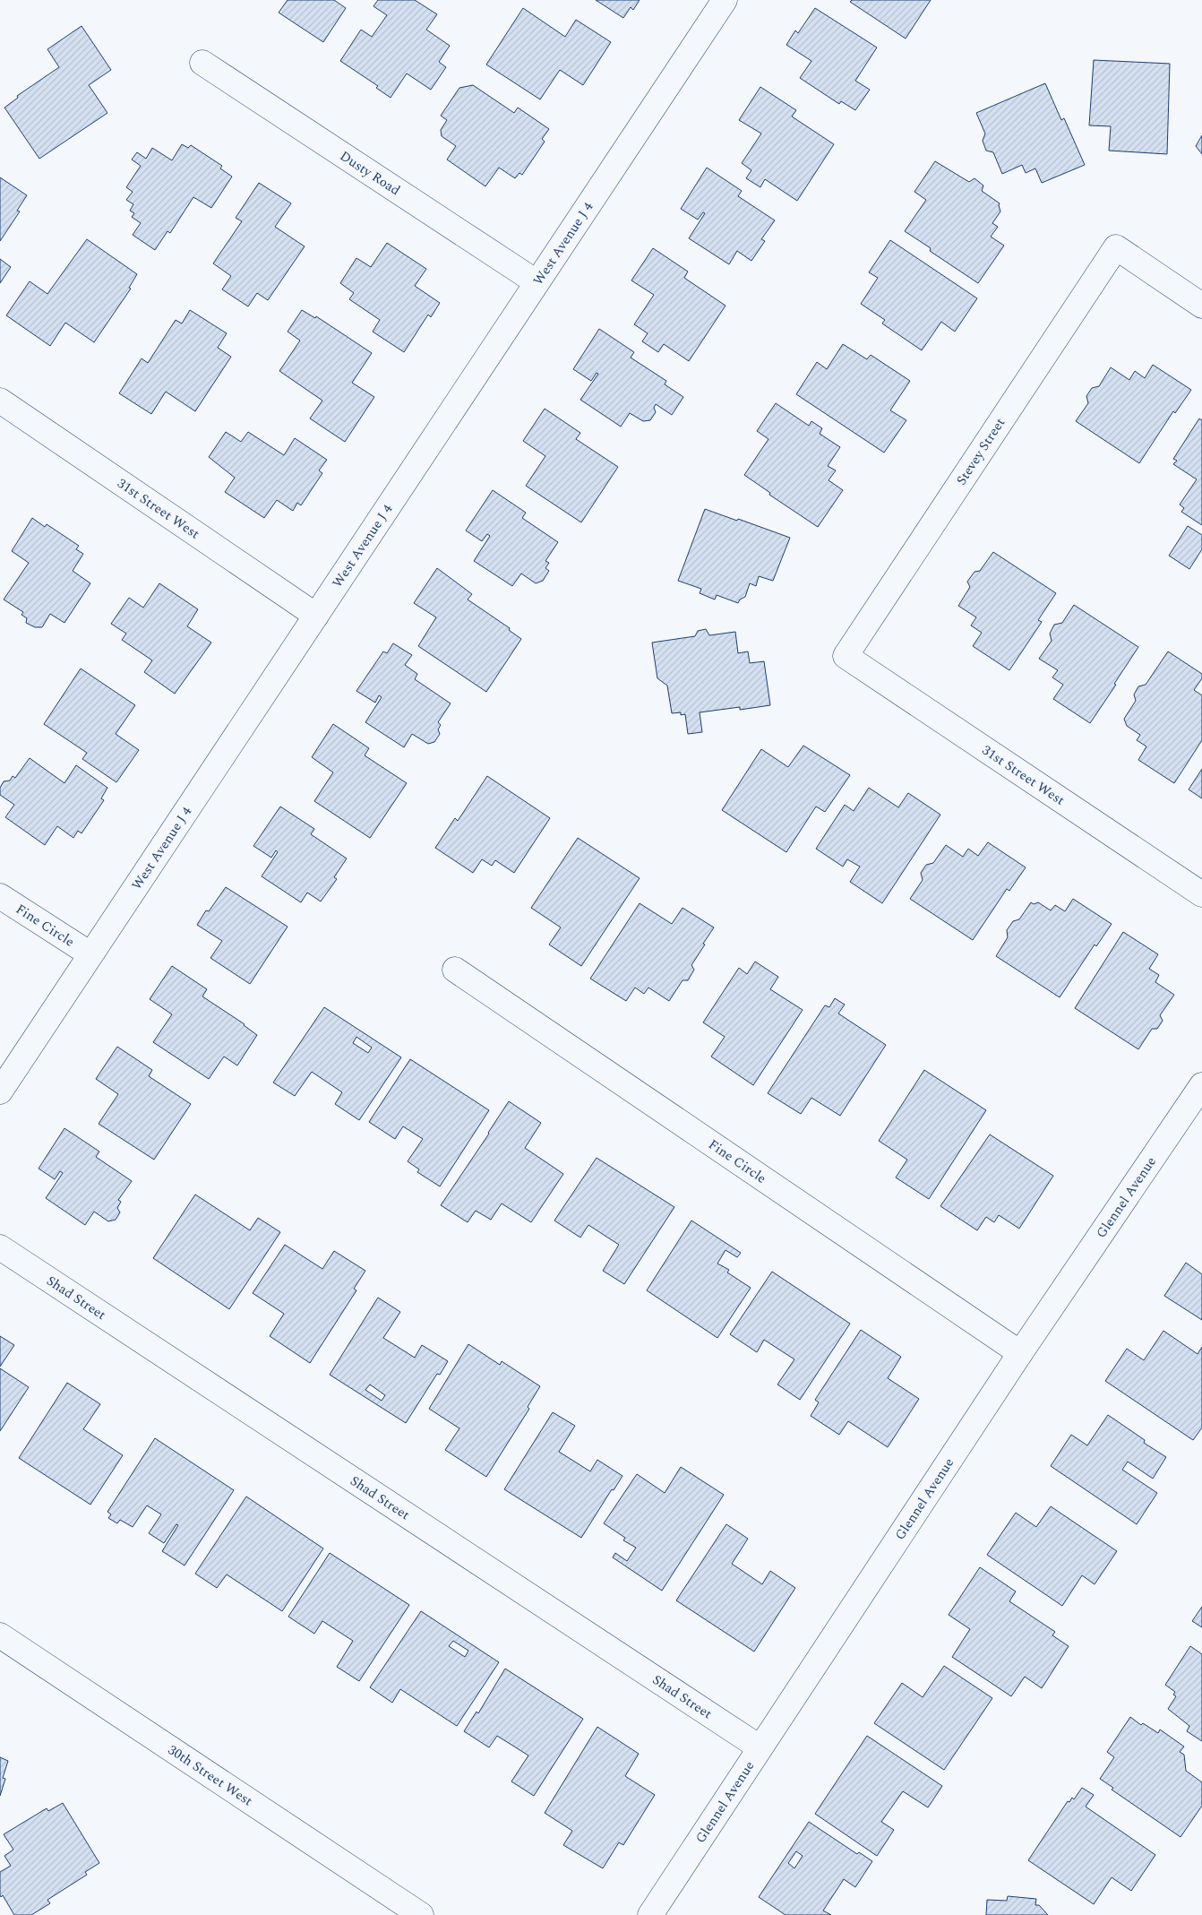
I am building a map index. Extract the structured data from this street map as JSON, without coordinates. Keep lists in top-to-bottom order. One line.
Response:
{"streets":{"street":["Dusty Road","West Avenue J 4","Stevey Street","31st Street West","Fine Circle","Glennel Avenue","Shad Street","30th Street West"]},"crossings":[["Dusty Road","West Avenue J 4"],["West Avenue J 4","31st Street West"],["West Avenue J 4","Fine Circle"],["Stevey Street","31st Street West"],["Fine Circle","Glennel Avenue"],["Glennel Avenue","Shad Street"]]}
